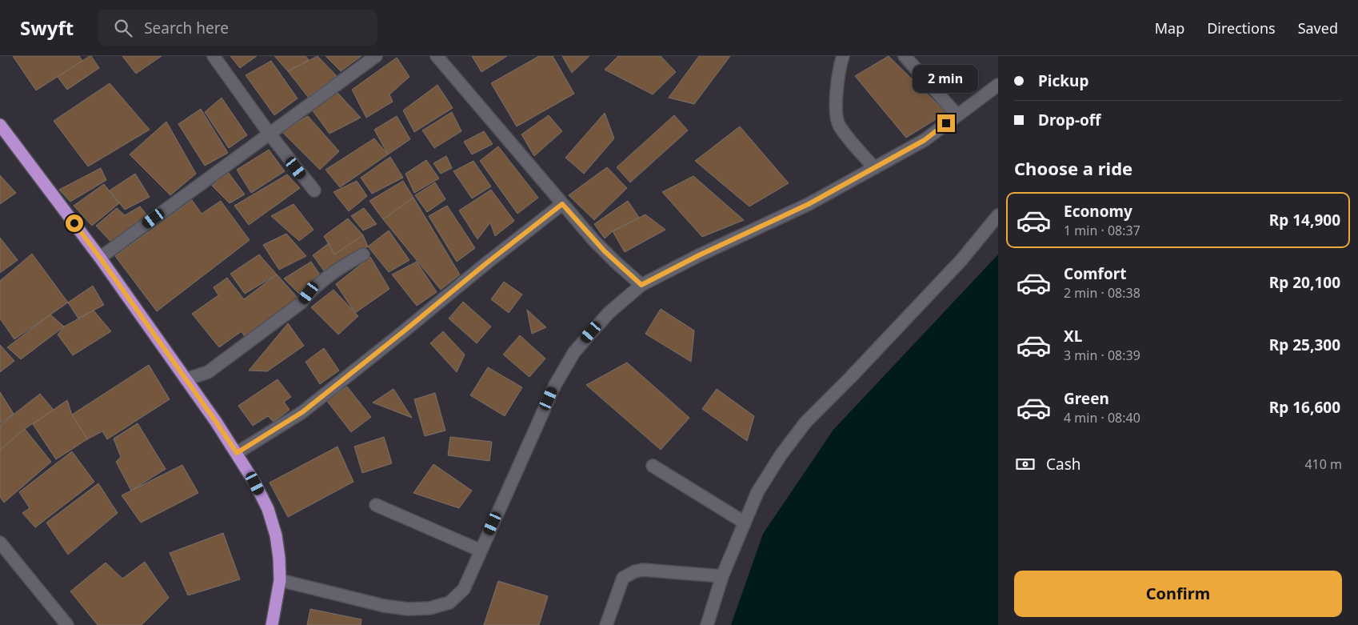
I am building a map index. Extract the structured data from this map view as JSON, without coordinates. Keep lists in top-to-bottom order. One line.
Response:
{"page":{"header":"Swyft","search":"Search here","nav":["Map","Directions","Saved"],"banner":["Pickup","Drop-off"],"bubble":"2 min","heading":"Choose a ride","list":[{"name":"Economy","note":"1 min · 08:37","value":"Rp 14,900"},{"name":"Comfort","note":"2 min · 08:38","value":"Rp 20,100"},{"name":"XL","note":"3 min · 08:39","value":"Rp 25,300"},{"name":"Green","note":"4 min · 08:40","value":"Rp 16,600"}],"pay":["Cash","410 m"],"buttons":"Confirm"}}
